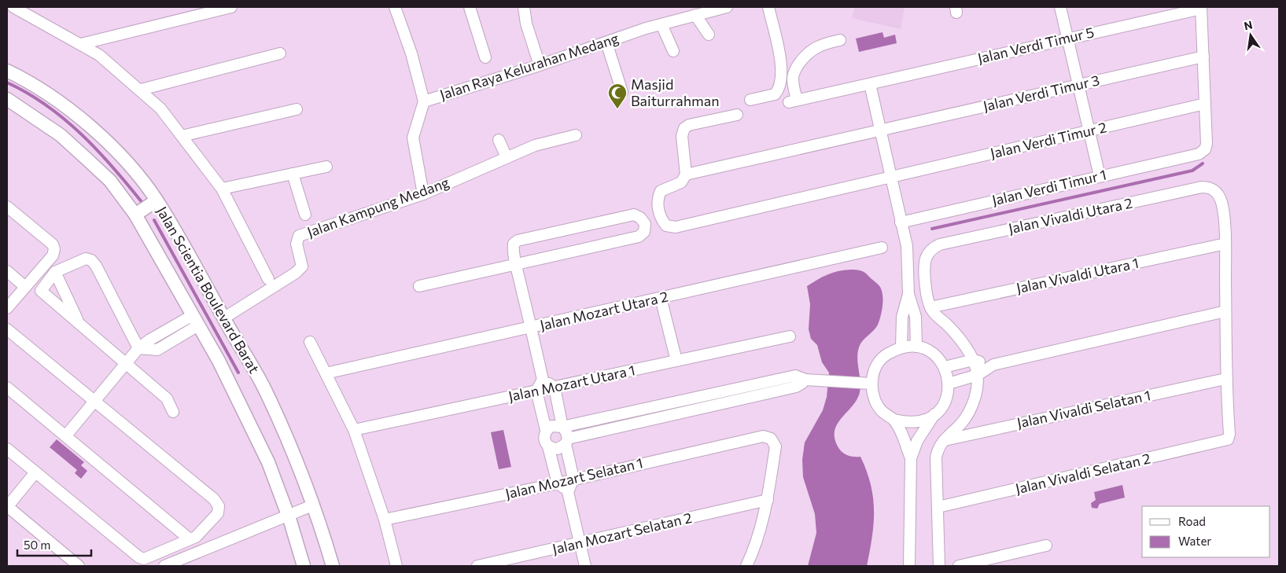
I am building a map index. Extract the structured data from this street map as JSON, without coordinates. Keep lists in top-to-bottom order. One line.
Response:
{"streets":{"street":["Jalan Verdi Timur 5","Jalan Raya Kelurahan Medang","Jalan Verdi Timur 3","Jalan Verdi Timur 2","Jalan Verdi Timur 1","Jalan Kampung Medang","Jalan Vivaldi Utara 2","Jalan Vivaldi Utara 1","Jalan Scientia Boulevard Barat","Jalan Mozart Utara 2","Jalan Mozart Utara 1","Jalan Vivaldi Selatan 1","Jalan Vivaldi Selatan 2","Jalan Mozart Selatan 1","Jalan Mozart Selatan 2"]},"crossings":[["Jalan Raya Kelurahan Medang","Jalan Kampung Medang"],["Jalan Verdi Timur 3","Jalan Verdi Timur 2"],["Jalan Verdi Timur 2","Jalan Verdi Timur 1"],["Jalan Kampung Medang","Jalan Scientia Boulevard Barat"],["Jalan Vivaldi Utara 2","Jalan Vivaldi Utara 1"],["Jalan Vivaldi Selatan 1","Jalan Vivaldi Selatan 2"],["Jalan Mozart Selatan 1","Jalan Mozart Selatan 2"]],"places":{"mosque":["Masjid Baiturrahman"]},"legend":["Road","Water"],"scale_bar":"50 m","north":"top"}
